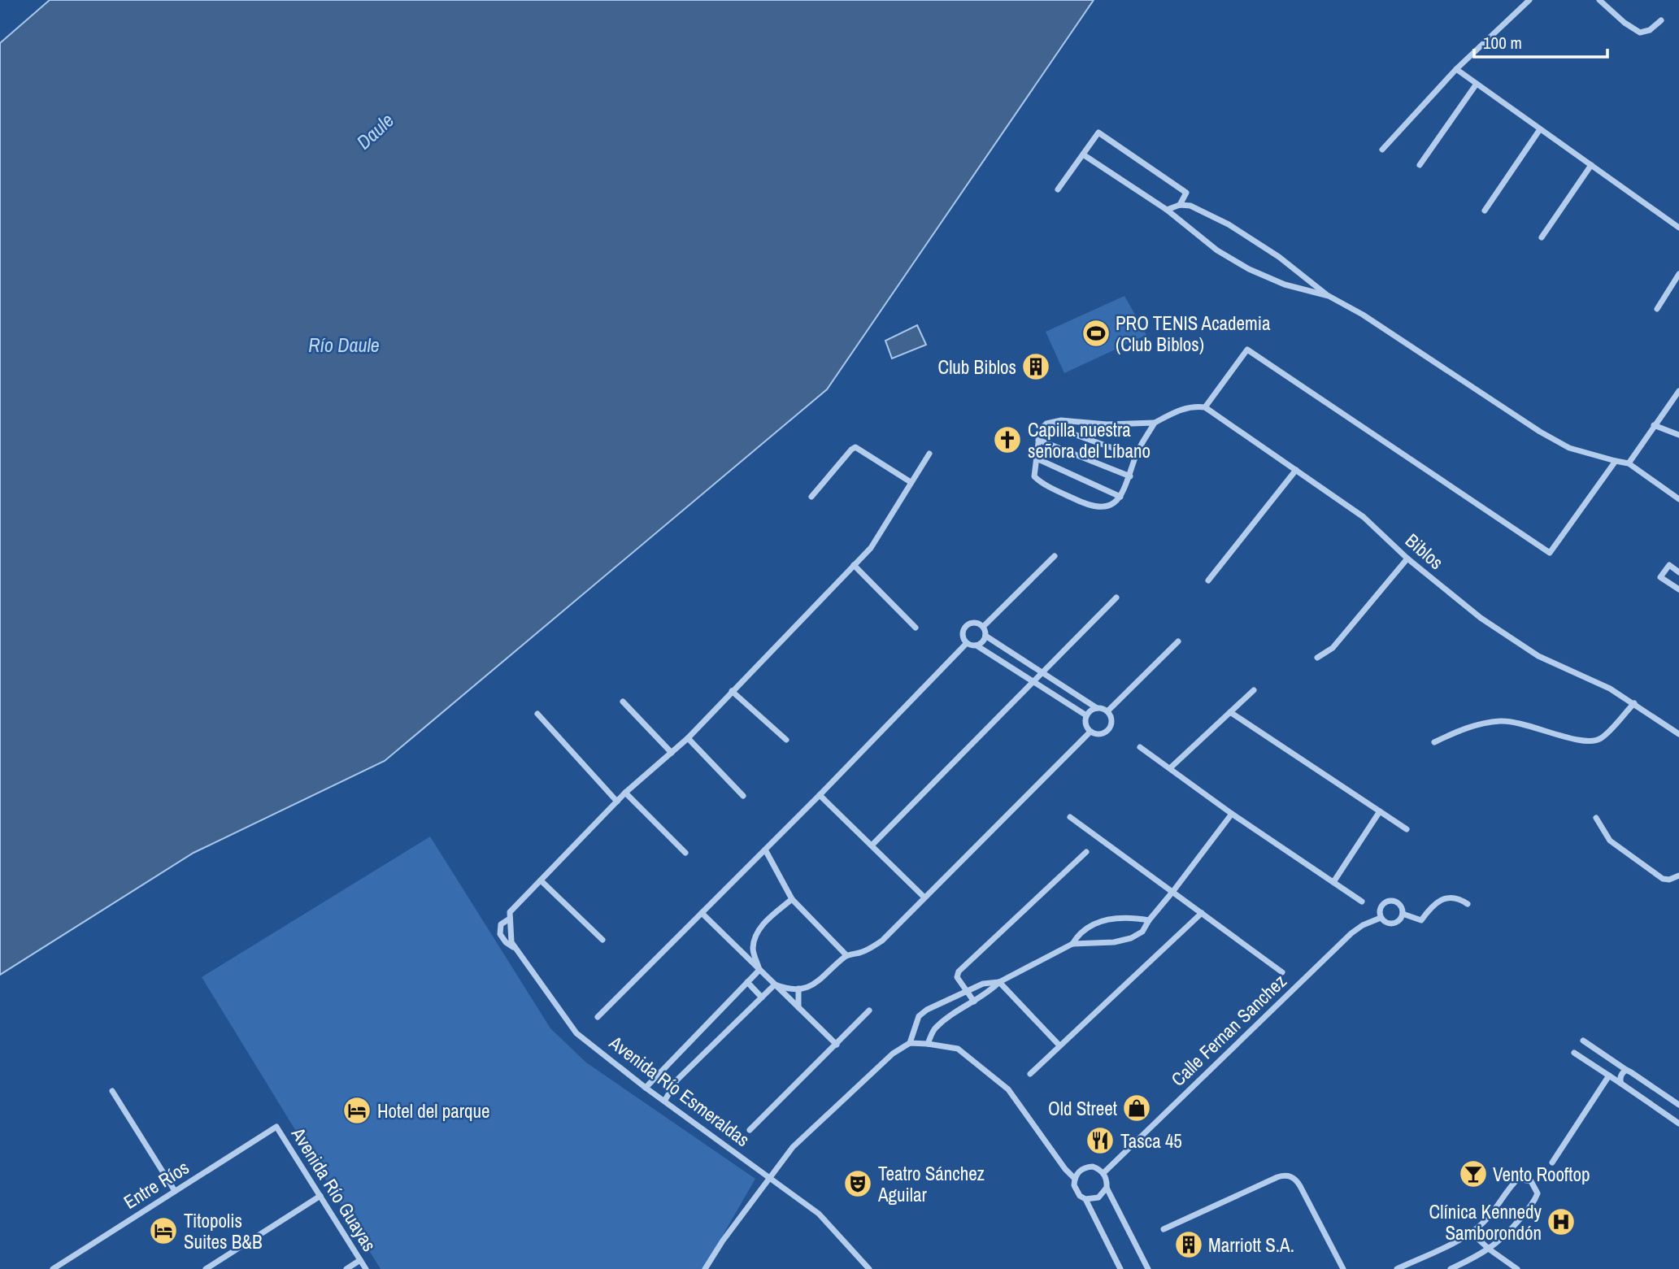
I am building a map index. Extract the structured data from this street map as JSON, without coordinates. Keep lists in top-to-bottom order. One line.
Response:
{"streets":{"street":["Biblos","Calle Fernan Sanchez","Avenida Río Esmeraldas","Entre Ríos","Avenida Río Guayas"]},"crossings":[["Entre Ríos","Avenida Río Guayas"]],"water":["Daule","Río Daule"],"places":{"sports":["PRO TENIS Academia (Club Biblos)"],"building":["Club Biblos","Marriott S.A."],"church":["Capilla nuestra señora del Líbano"],"shop":["Old Street"],"hotel":["Hotel del parque","Titopolis Suites B&B"],"restaurant":["Tasca 45"],"bar":["Vento Rooftop"],"theatre":["Teatro Sánchez Aguilar"],"hospital":["Clínica Kennedy Samborondón"]},"scale_bar":"100 m"}
